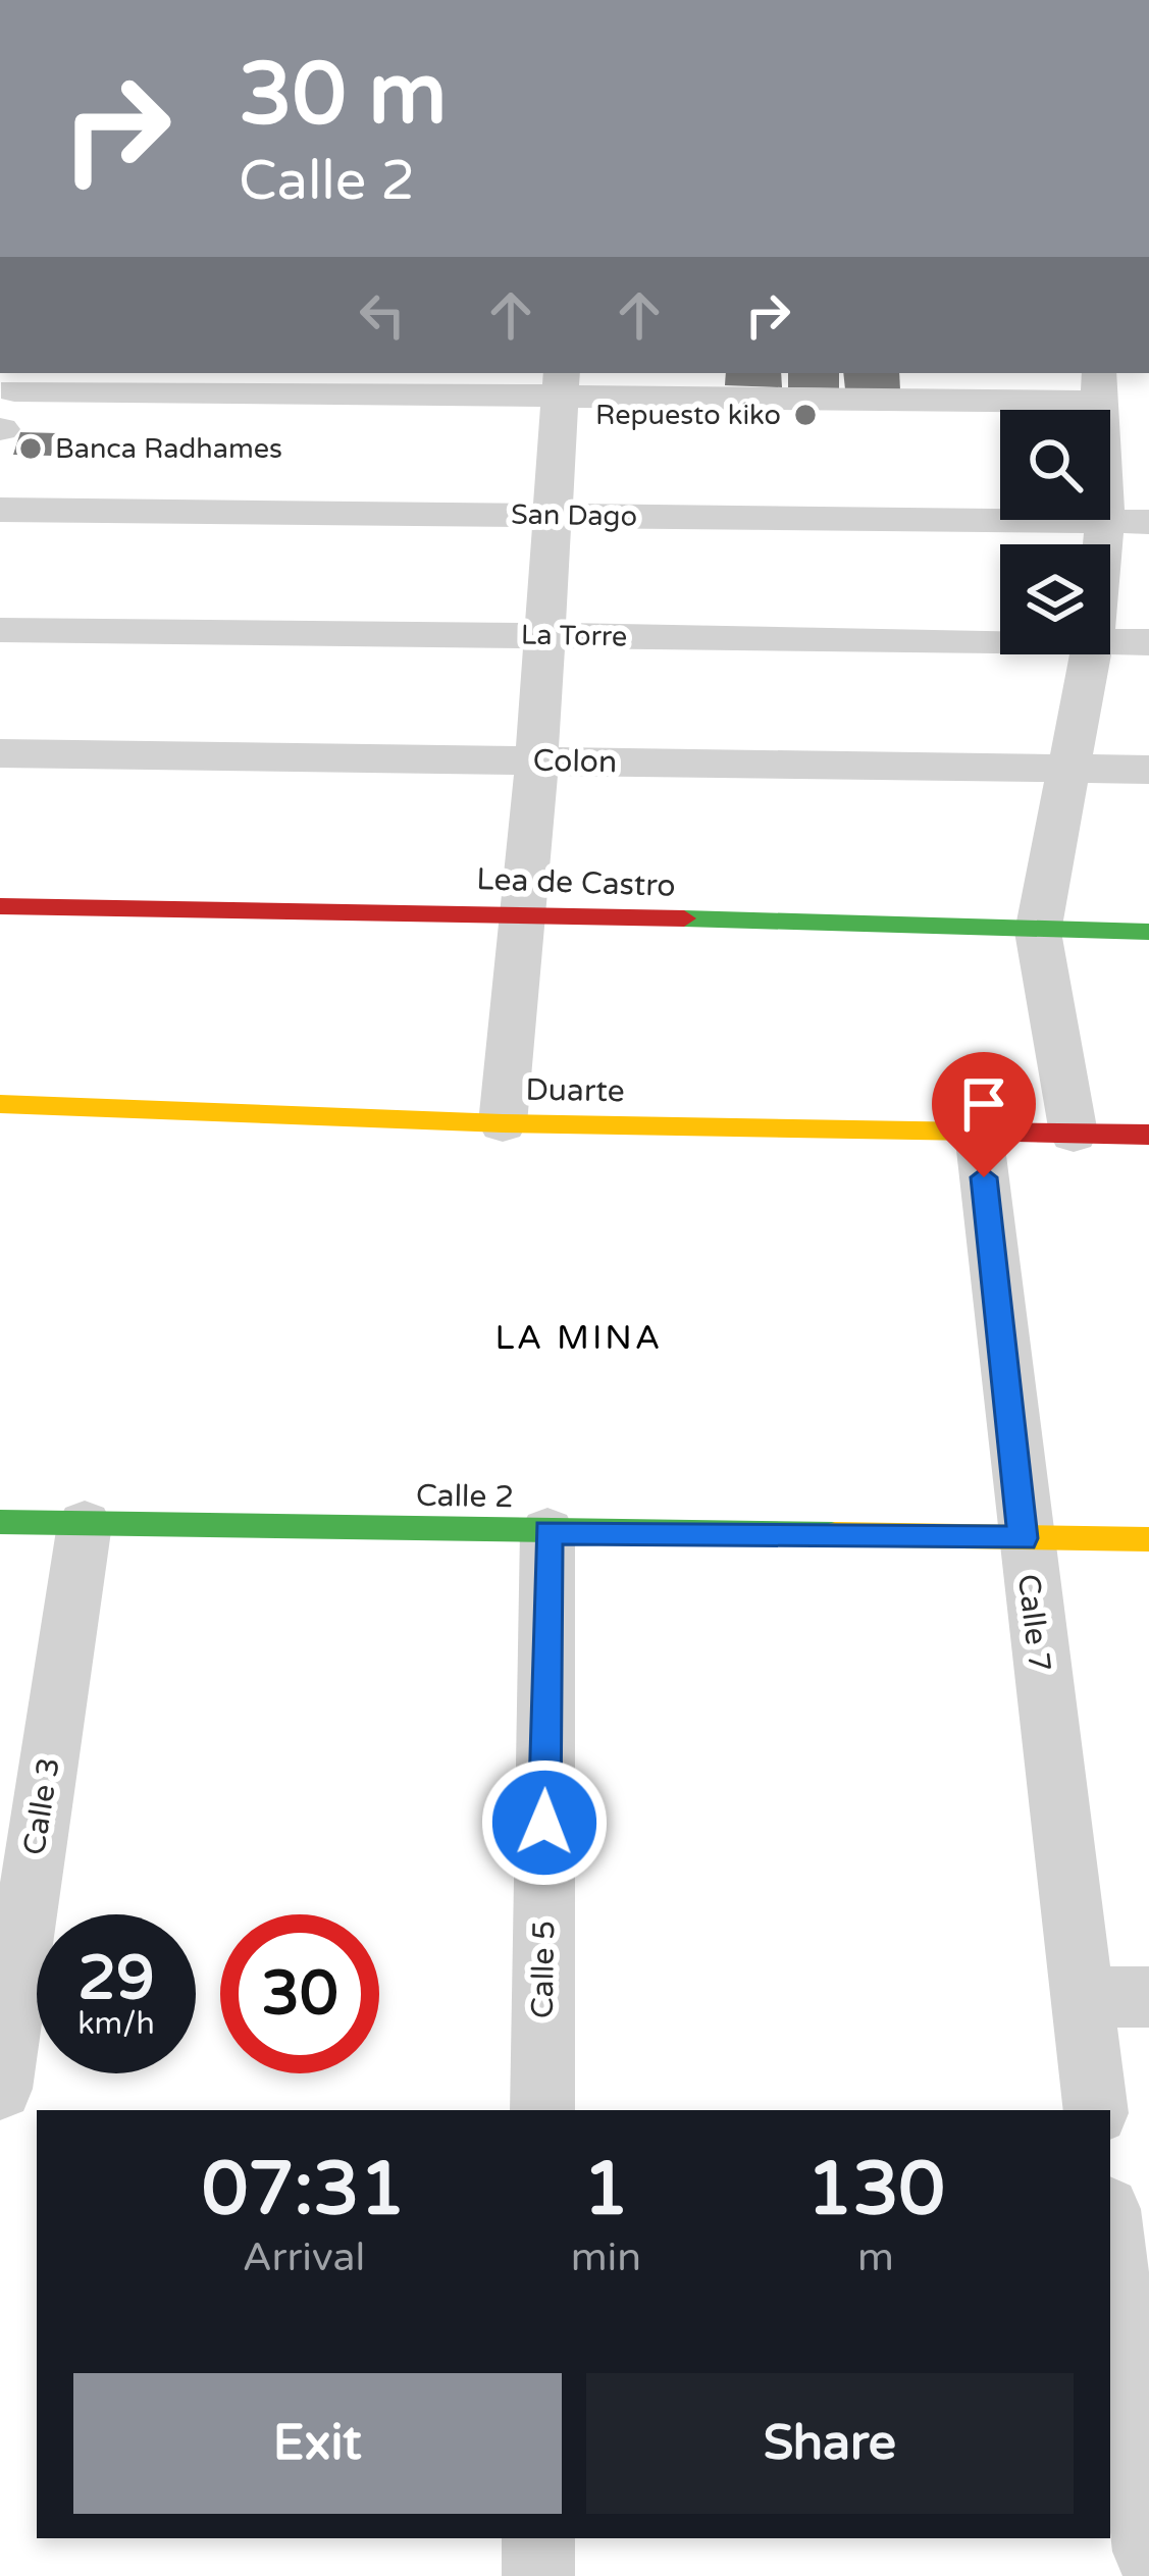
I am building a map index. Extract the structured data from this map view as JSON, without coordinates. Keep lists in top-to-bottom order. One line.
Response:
{"streets":{"street":["San Dago","La Torre","Colon","Lea de Castro","Duarte","Calle 2","Calle 7","Calle 3","Calle 5"]},"crossings":[["Duarte","Calle 7"],["Calle 2","Calle 7"],["Calle 2","Calle 3"],["Calle 2","Calle 5"]],"districts":["LA MINA"],"places":["Repuesto kiko","Banca Radhames"],"page":{"turn":["30 m","Calle 2"],"speed":"29 km/h","limit":"30","eta":["07:31","Arrival","1","min","130","m"],"buttons":["Exit","Share"]}}
